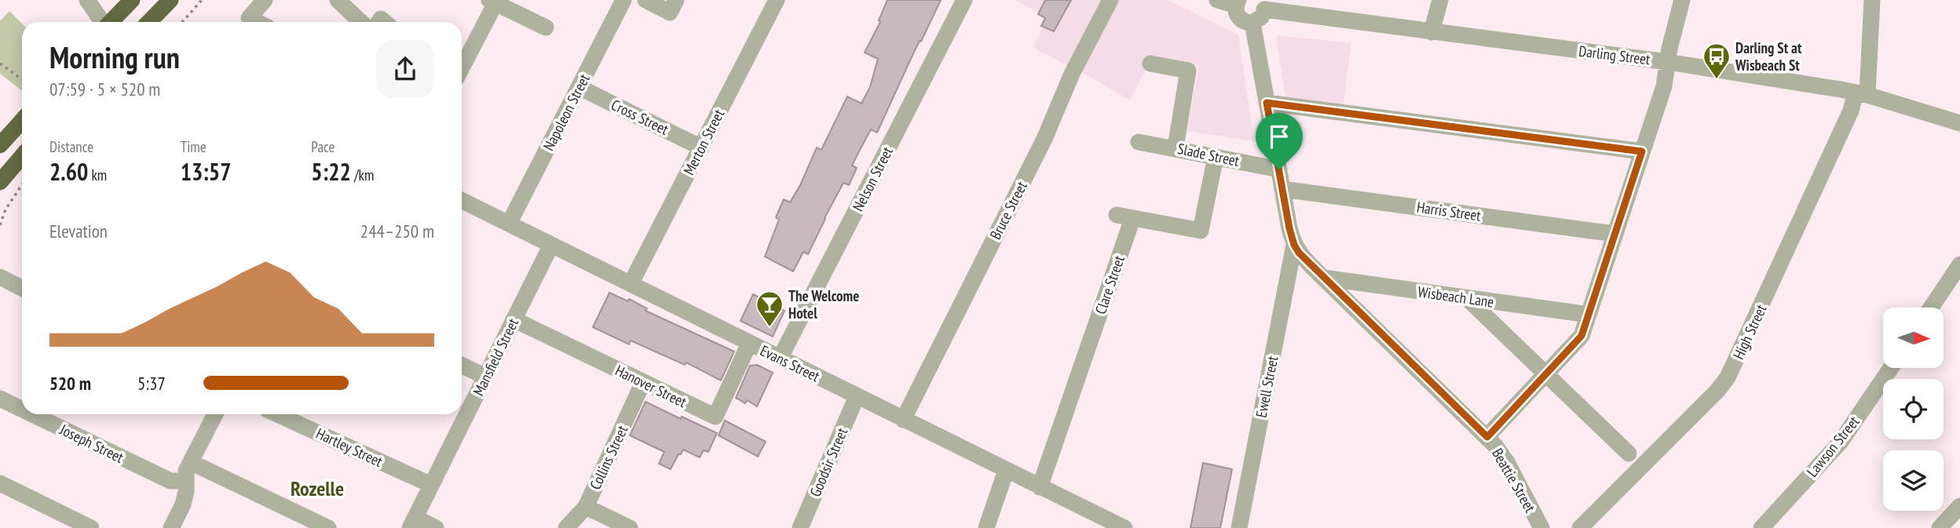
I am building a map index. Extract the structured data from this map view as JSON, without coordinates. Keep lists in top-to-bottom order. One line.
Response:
{"streets":{"street":["Darling Street","Napoleon Street","Cross Street","Merton Street","Slade Street","Nelson Street","Bruce Street","Harris Street","Clare Street","Wisbeach Lane","High Street","Mansfield Street","Evans Street","Hanover Street","Ewell Street","Joseph Street","Lawson Street","Hartley Street","Collins Street","Goodsir Street","Beattie Street"]},"crossings":[["Darling Street","High Street"],["Napoleon Street","Cross Street"],["Napoleon Street","Evans Street"],["Cross Street","Merton Street"],["Merton Street","Evans Street"],["Slade Street","Clare Street"],["Slade Street","Beattie Street"],["Nelson Street","Evans Street"],["Bruce Street","Evans Street"],["Harris Street","Beattie Street"],["Clare Street","Evans Street"],["Wisbeach Lane","Beattie Street"],["Mansfield Street","Evans Street"],["Mansfield Street","Hanover Street"],["Mansfield Street","Hartley Street"],["Evans Street","Hanover Street"],["Evans Street","Goodsir Street"],["Hanover Street","Collins Street"],["Ewell Street","Beattie Street"]],"districts":["Rozelle"],"places":{"bus stop":["Darling St at Wisbeach St"],"bar":["The Welcome Hotel"]},"north":"right","page":{"heading":["Morning run","07:59 · 5 × 520 m"],"stats":[["Distance","2.60 km"],["Time","13:57"],["Pace","5:22 /km"]],"chart":["Elevation","244–250 m"],"list":[{"name":"520 m","note":"5:37"}]}}
